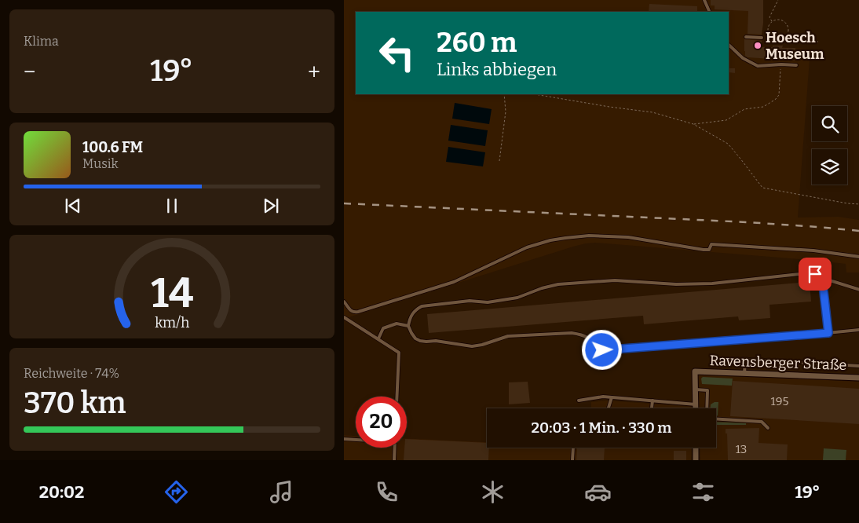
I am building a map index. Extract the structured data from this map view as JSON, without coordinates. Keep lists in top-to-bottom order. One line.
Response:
{"streets":{"street":["Ravensberger Straße"]},"places":["Hoesch Museum"],"house_numbers":["195","13"],"page":{"tile":["Klima",["Reichweite · 74%","370 km"]],"turn":["260 m","Links abbiegen"],"heat":["−","19°","+"],"song":["100.6 FM","Musik"],"limit":"20","trip":"20:03 · 1 Min. · 330 m","tabs":["20:02","19°"],"gauge":["14","km/h"]}}
